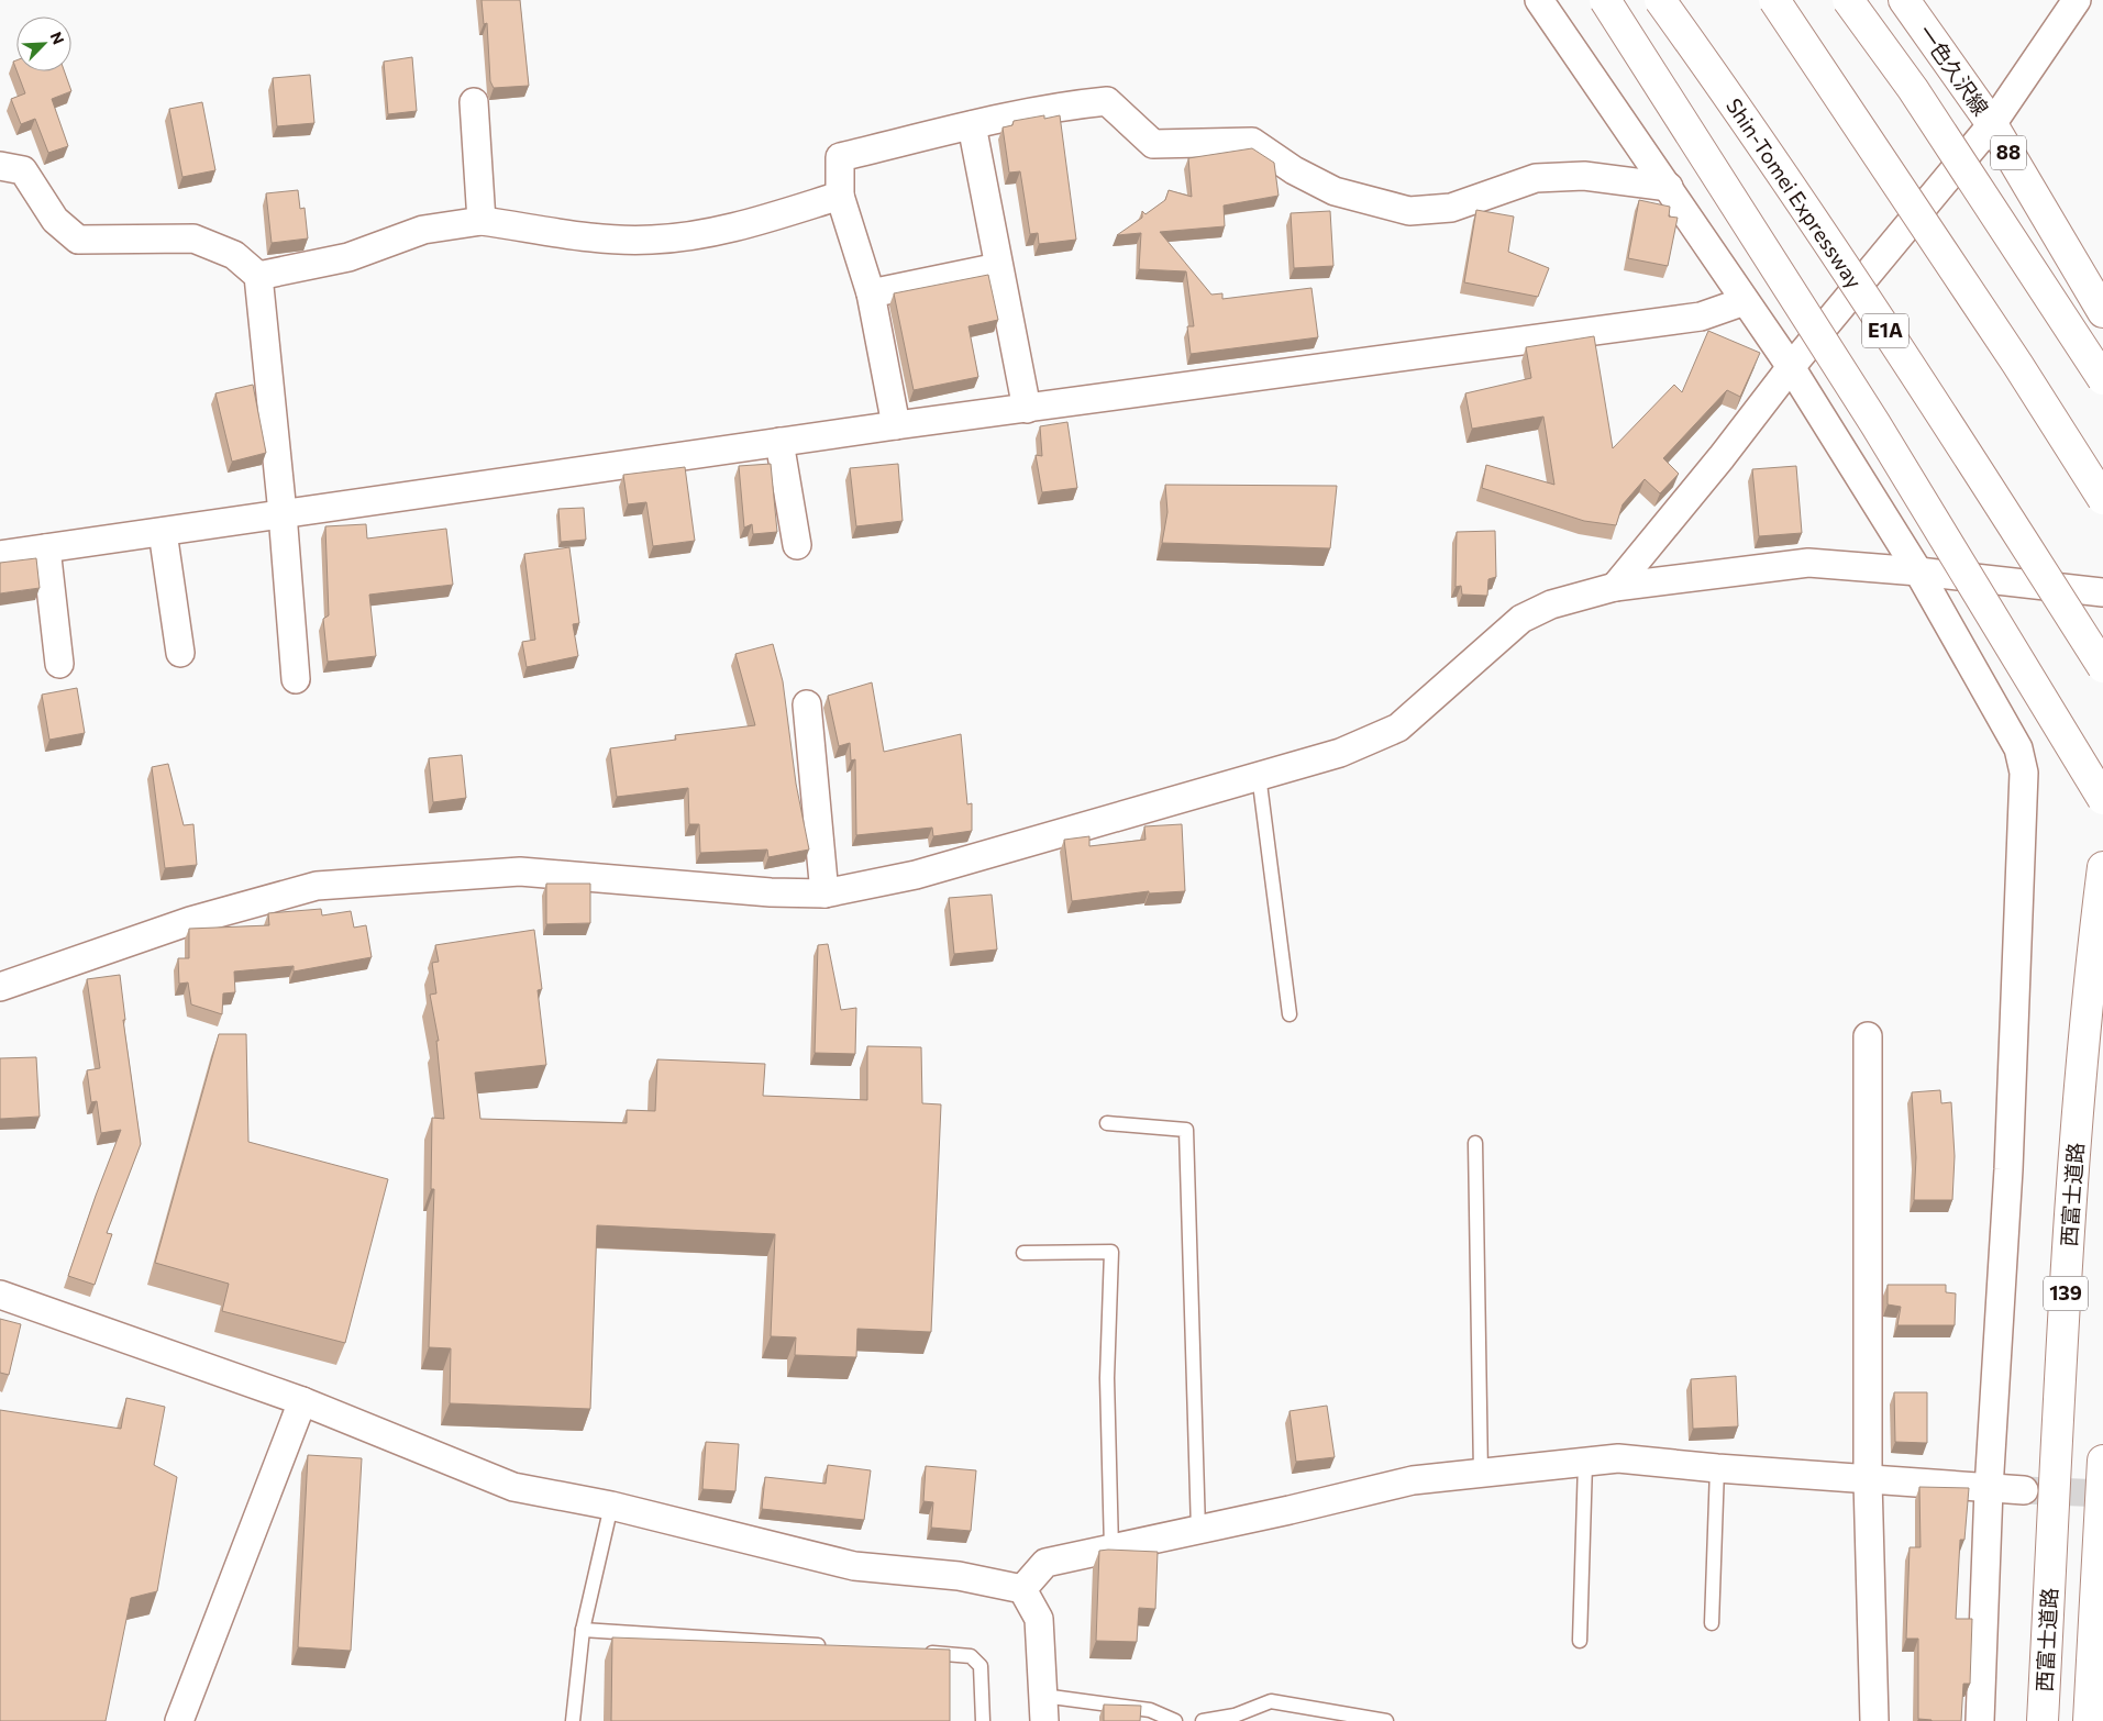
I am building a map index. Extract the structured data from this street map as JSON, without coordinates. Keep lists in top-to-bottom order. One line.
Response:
{"streets":{"main road":["一色久沢線","88","Shin-Tomei Expressway","E1A","西富士道路","139"]},"north":"top right"}
